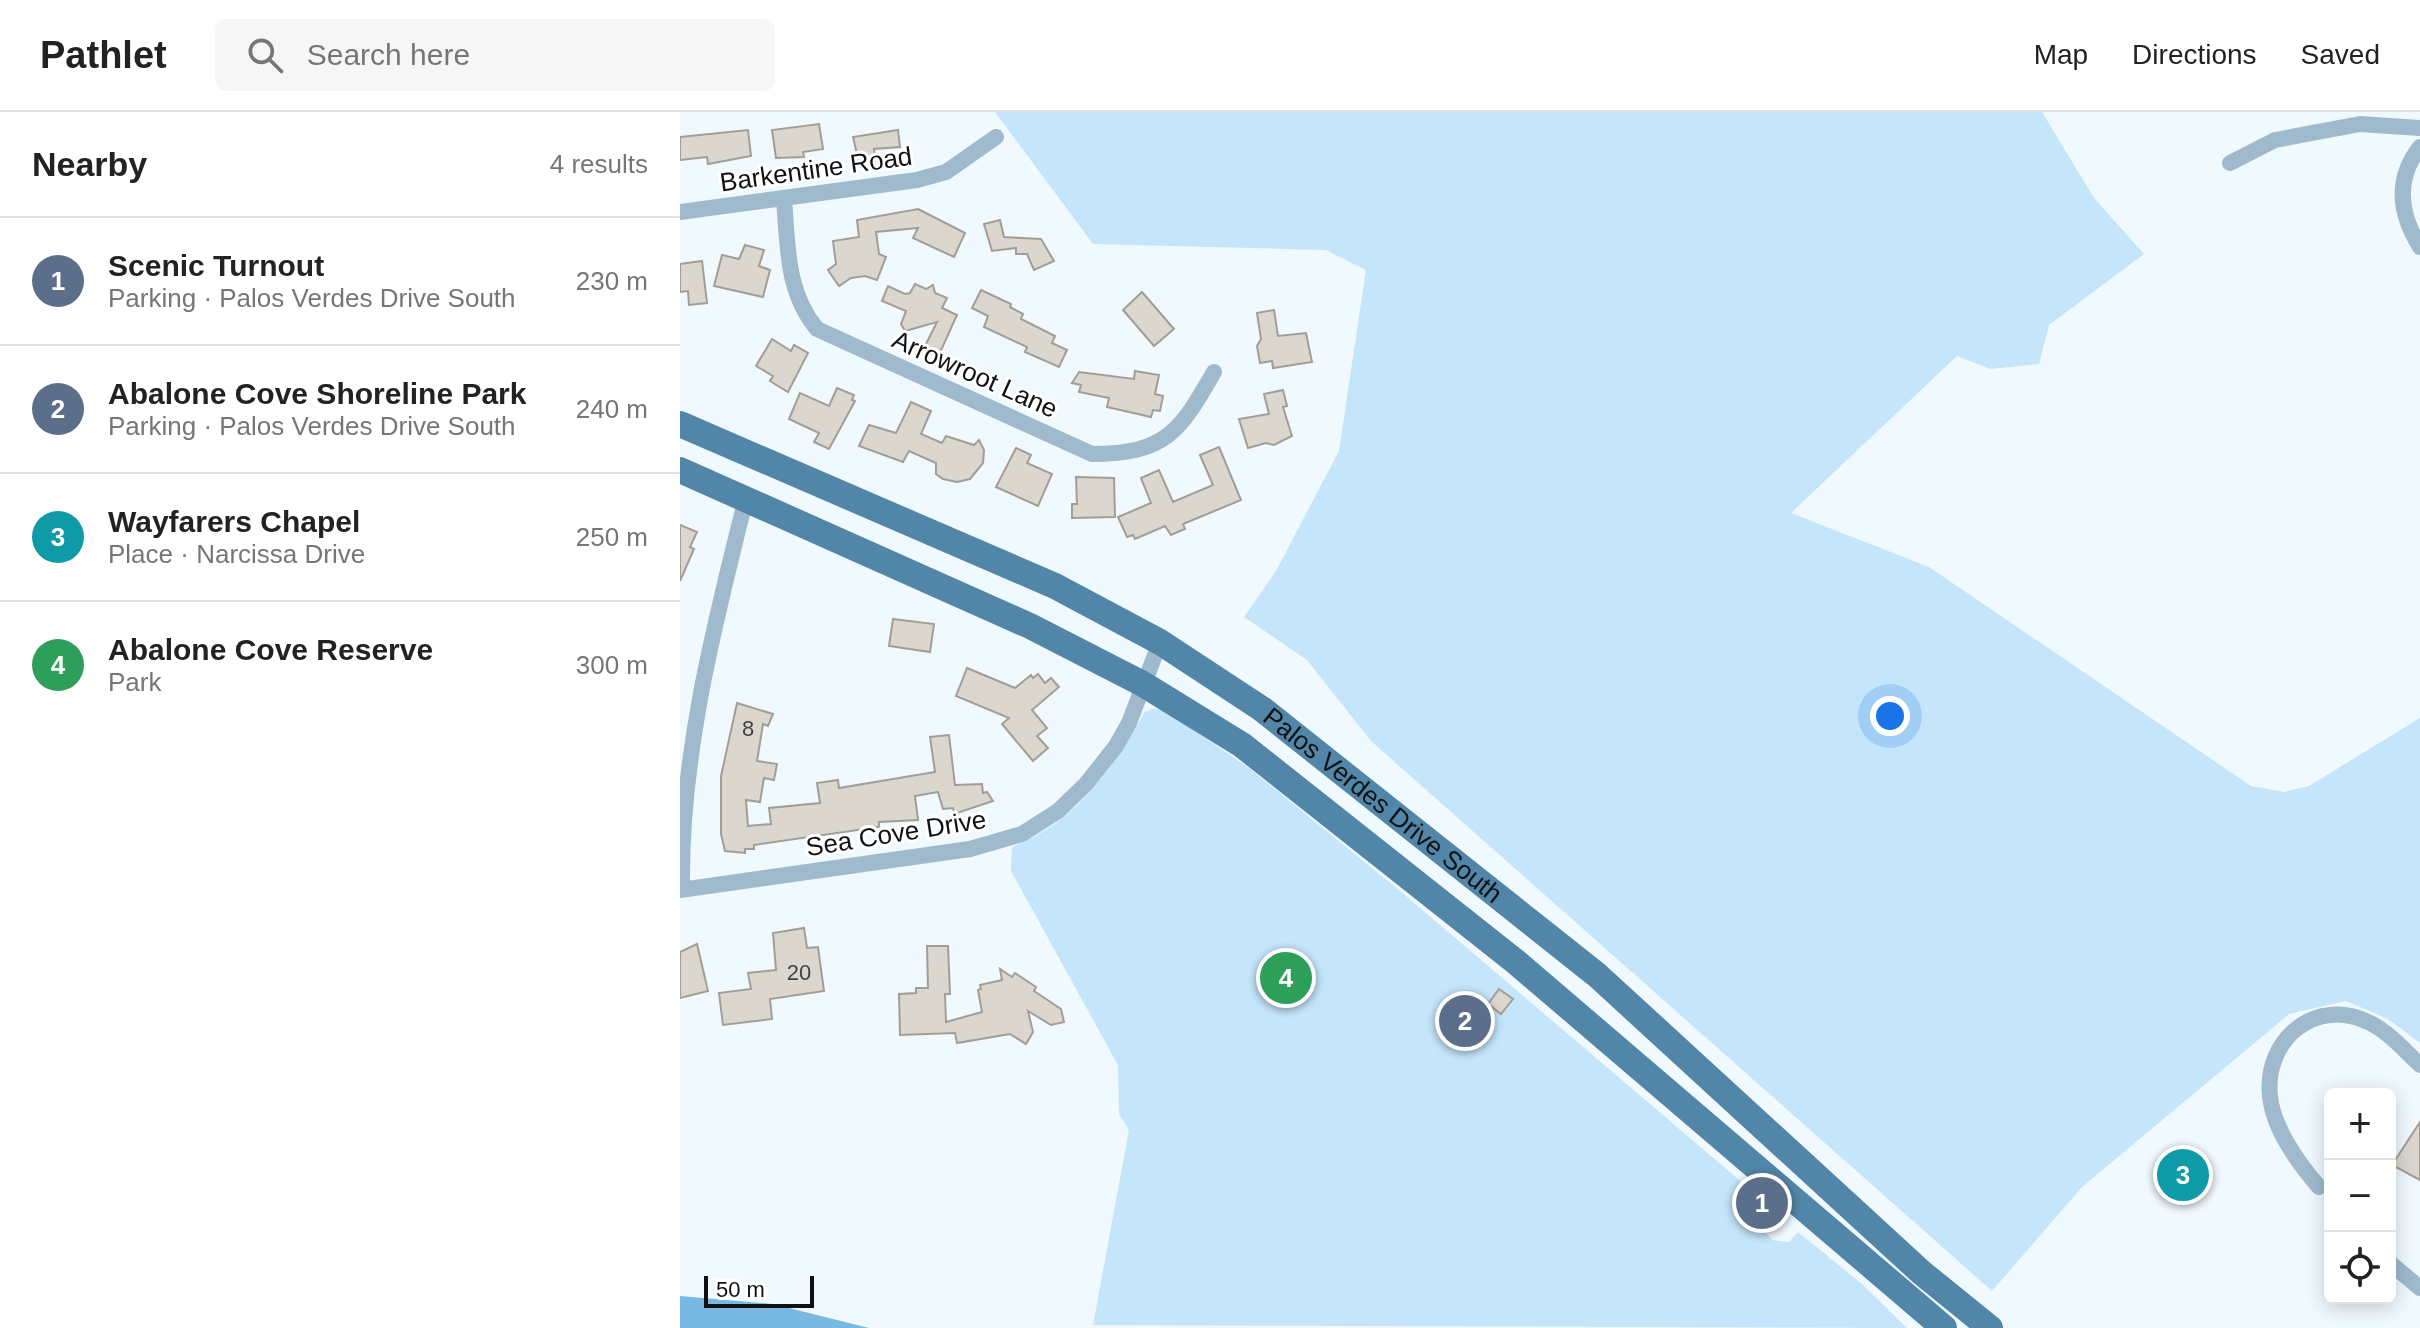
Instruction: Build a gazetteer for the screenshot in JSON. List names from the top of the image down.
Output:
{
  "streets": {
    "main road": ["Palos Verdes Drive South"],
    "street": ["Barkentine Road", "Arrowroot Lane", "Sea Cove Drive"]
  },
  "crossings": [
    ["Barkentine Road", "Arrowroot Lane"],
    ["Palos Verdes Drive South", "Sea Cove Drive"]
  ],
  "house_numbers": ["8", "20"],
  "scale_bar": "50 m",
  "page": {
    "header": "Pathlet",
    "search": "Search here",
    "nav": ["Map", "Directions", "Saved"],
    "heading": ["Nearby", "4 results"],
    "list": [
      {
        "mark": "1",
        "name": "Scenic Turnout",
        "note": "Parking · Palos Verdes Drive South",
        "value": "230 m"
      },
      {
        "mark": "2",
        "name": "Abalone Cove Shoreline Park",
        "note": "Parking · Palos Verdes Drive South",
        "value": "240 m"
      },
      {
        "mark": "3",
        "name": "Wayfarers Chapel",
        "note": "Place · Narcissa Drive",
        "value": "250 m"
      },
      {
        "mark": "4",
        "name": "Abalone Cove Reserve",
        "note": "Park",
        "value": "300 m"
      }
    ],
    "pins": [
      "4",
      "2",
      "3",
      "1"
    ],
    "map_buttons": ["+", "−"],
    "scale": "50 m"
  }
}
